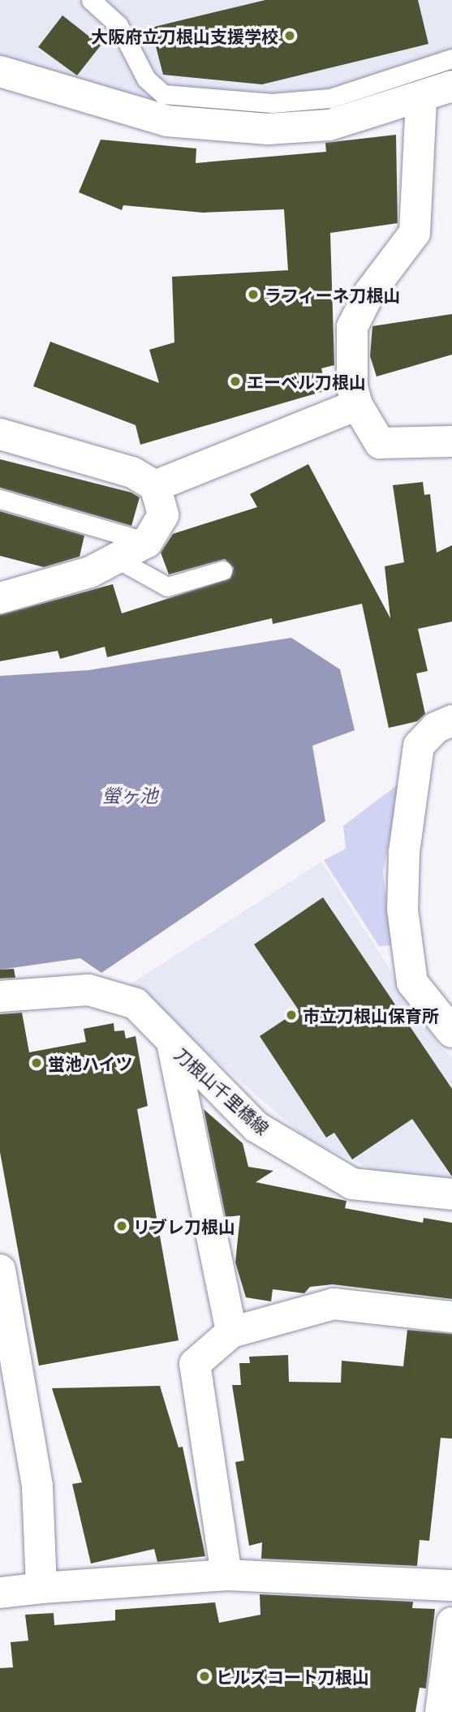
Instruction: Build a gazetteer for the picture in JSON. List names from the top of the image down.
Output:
{
  "streets": {
    "street": ["刀根山千里橋線"]
  },
  "water": ["螢ヶ池"],
  "places": [
    "大阪府立刀根山支援学校",
    "ラフィーネ刀根山",
    "エーベル刀根山",
    "市立刀根山保育所",
    "蛍池ハイツ",
    "リブレ刀根山",
    "ヒルズコート刀根山"
  ]
}
